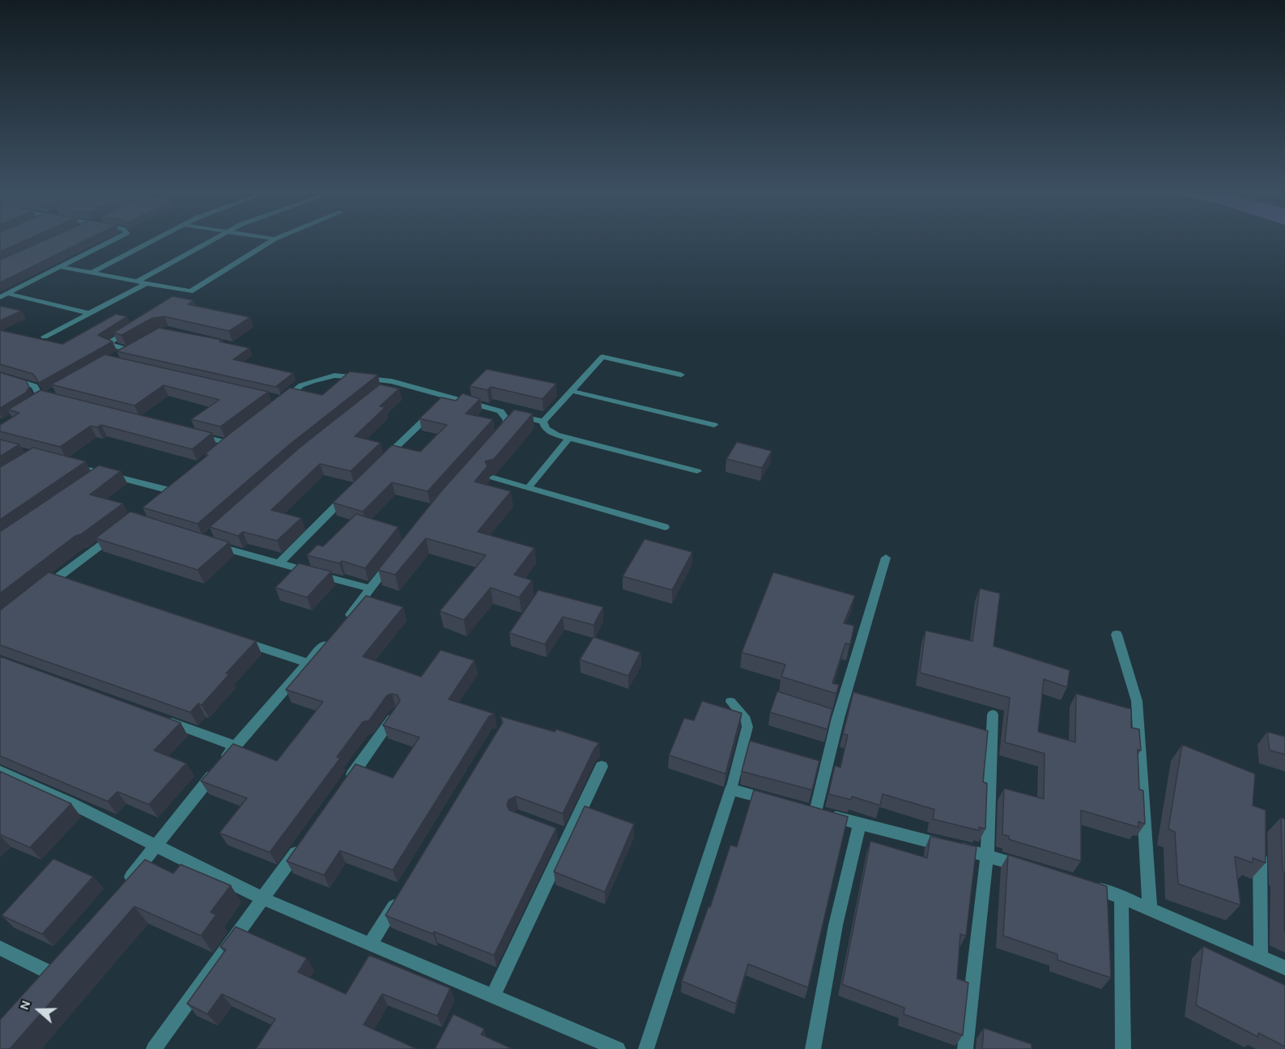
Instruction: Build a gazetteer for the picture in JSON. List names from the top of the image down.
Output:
{
  "north": "left"
}
